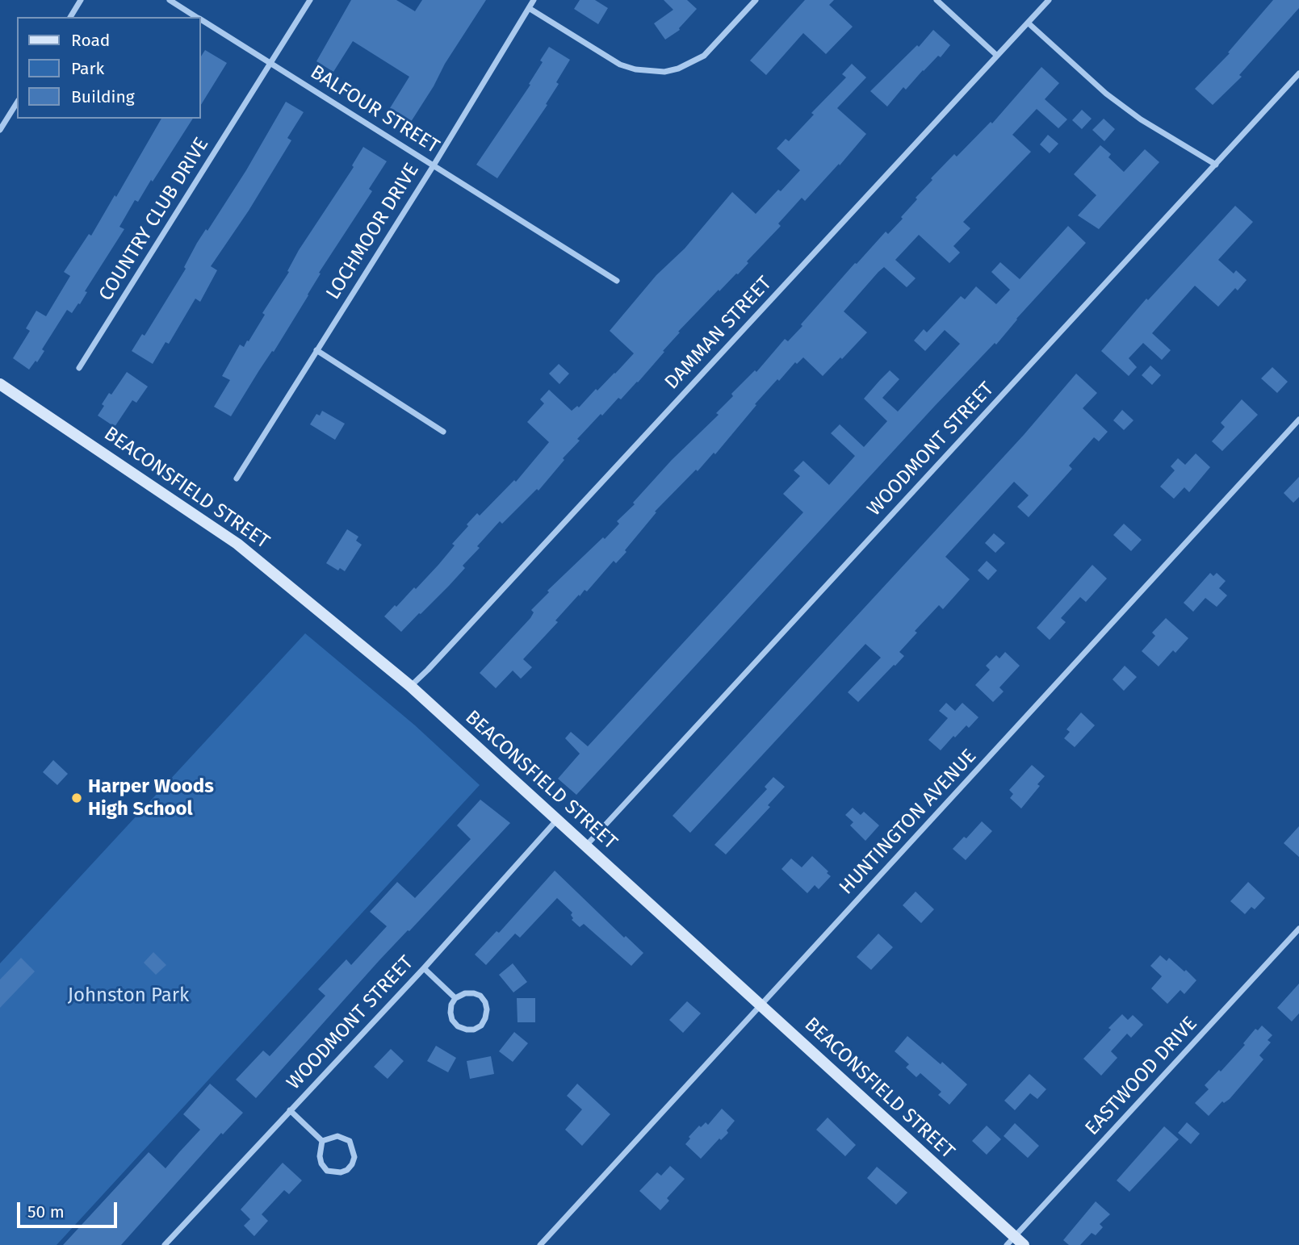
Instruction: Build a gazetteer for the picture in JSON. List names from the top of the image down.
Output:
{
  "streets": {
    "street": [
      "BALFOUR STREET",
      "COUNTRY CLUB DRIVE",
      "LOCHMOOR DRIVE",
      "DAMMAN STREET",
      "WOODMONT STREET",
      "BEACONSFIELD STREET",
      "HUNTINGTON AVENUE",
      "EASTWOOD DRIVE"
    ]
  },
  "crossings": [
    ["BALFOUR STREET", "COUNTRY CLUB DRIVE"],
    ["BALFOUR STREET", "LOCHMOOR DRIVE"],
    ["DAMMAN STREET", "BEACONSFIELD STREET"],
    ["WOODMONT STREET", "BEACONSFIELD STREET"],
    ["BEACONSFIELD STREET", "HUNTINGTON AVENUE"],
    ["BEACONSFIELD STREET", "EASTWOOD DRIVE"]
  ],
  "parks": ["Johnston Park"],
  "places": ["Harper Woods High School"],
  "legend": ["Road", "Park", "Building"],
  "scale_bar": "50 m"
}
